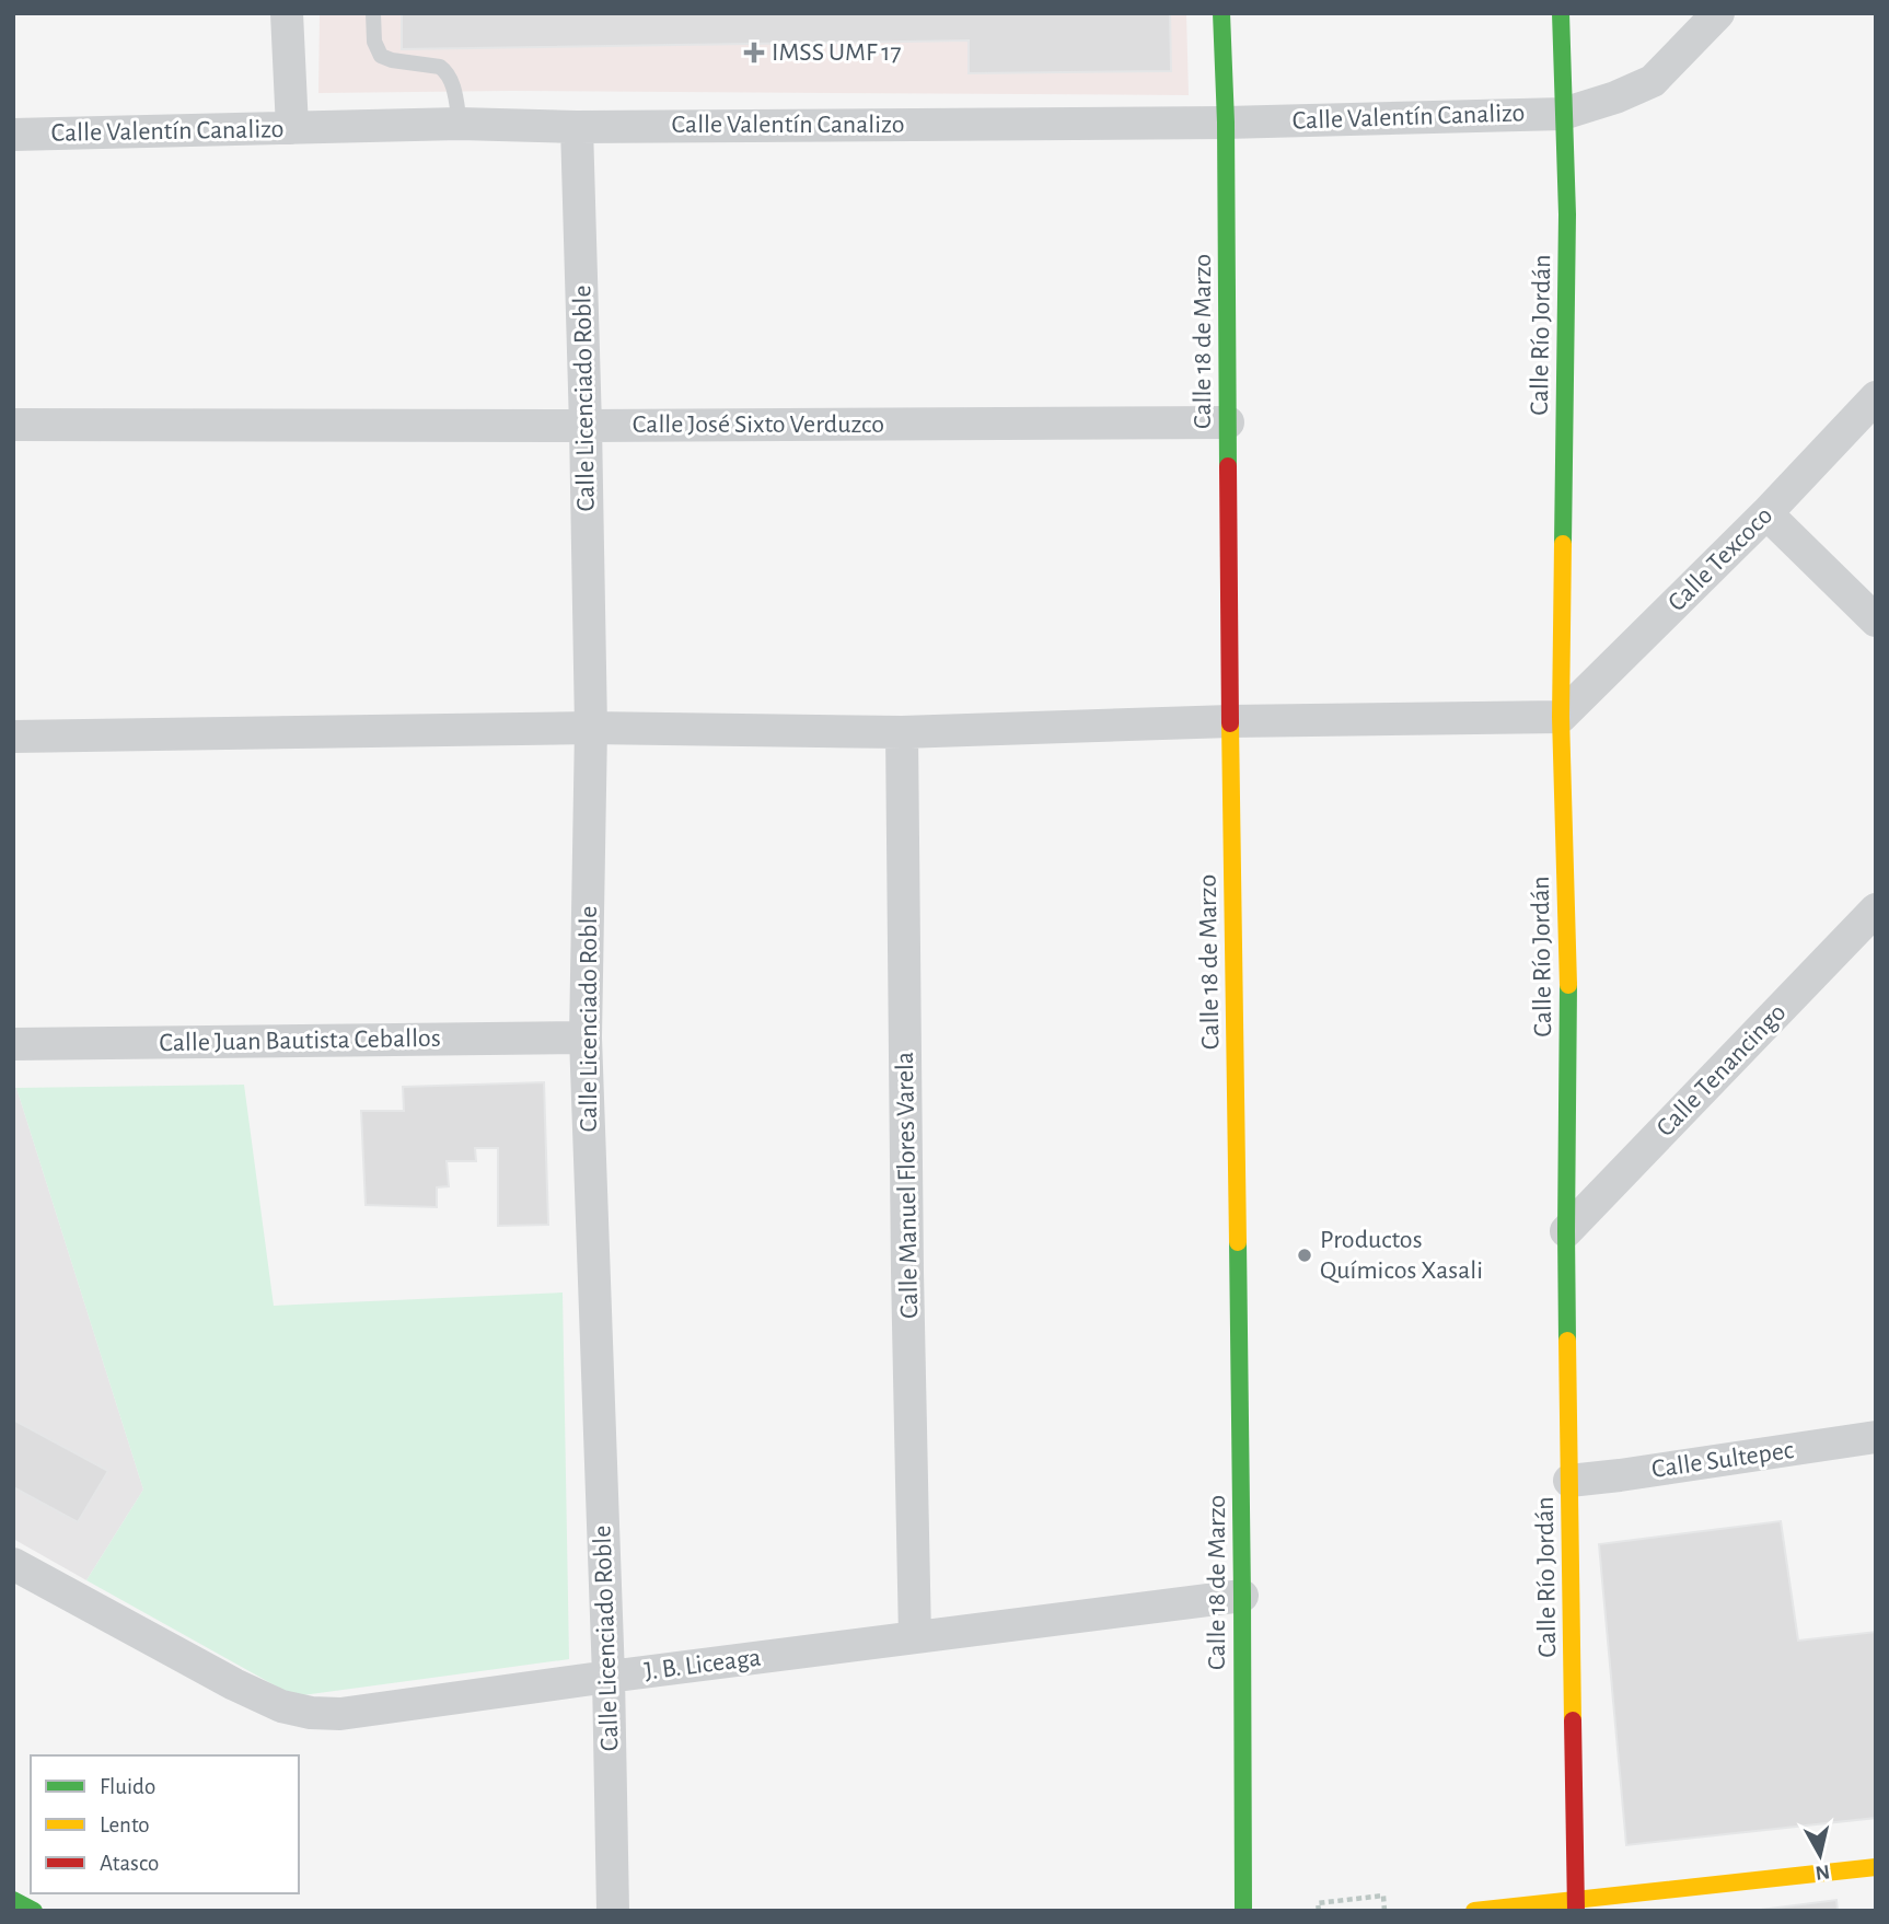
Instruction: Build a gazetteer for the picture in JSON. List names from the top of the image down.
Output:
{
  "streets": {
    "street": [
      "Calle Valentín Canalizo",
      "Calle Río Jordán",
      "Calle 18 de Marzo",
      "Calle Licenciado Roble",
      "Calle José Sixto Verduzco",
      "Calle Texcoco",
      "Calle Juan Bautista Ceballos",
      "Calle Tenancingo",
      "Calle Manuel Flores Varela",
      "Calle Sultepec",
      "J. B. Liceaga"
    ]
  },
  "crossings": [
    ["Calle Valentín Canalizo", "Calle Río Jordán"],
    ["Calle Valentín Canalizo", "Calle 18 de Marzo"],
    ["Calle Valentín Canalizo", "Calle Licenciado Roble"],
    ["Calle Río Jordán", "Calle Texcoco"],
    ["Calle Río Jordán", "Calle Tenancingo"],
    ["Calle Río Jordán", "Calle Sultepec"],
    ["Calle 18 de Marzo", "Calle José Sixto Verduzco"],
    ["Calle 18 de Marzo", "J. B. Liceaga"],
    ["Calle Licenciado Roble", "Calle José Sixto Verduzco"],
    ["Calle Licenciado Roble", "Calle Juan Bautista Ceballos"],
    ["Calle Licenciado Roble", "J. B. Liceaga"],
    ["Calle Manuel Flores Varela", "J. B. Liceaga"]
  ],
  "places": {
    "health": ["IMSS UMF 17"],
    "other": ["Productos Químicos Xasali"]
  },
  "legend": ["Fluido", "Lento", "Atasco"],
  "north": "bottom"
}
